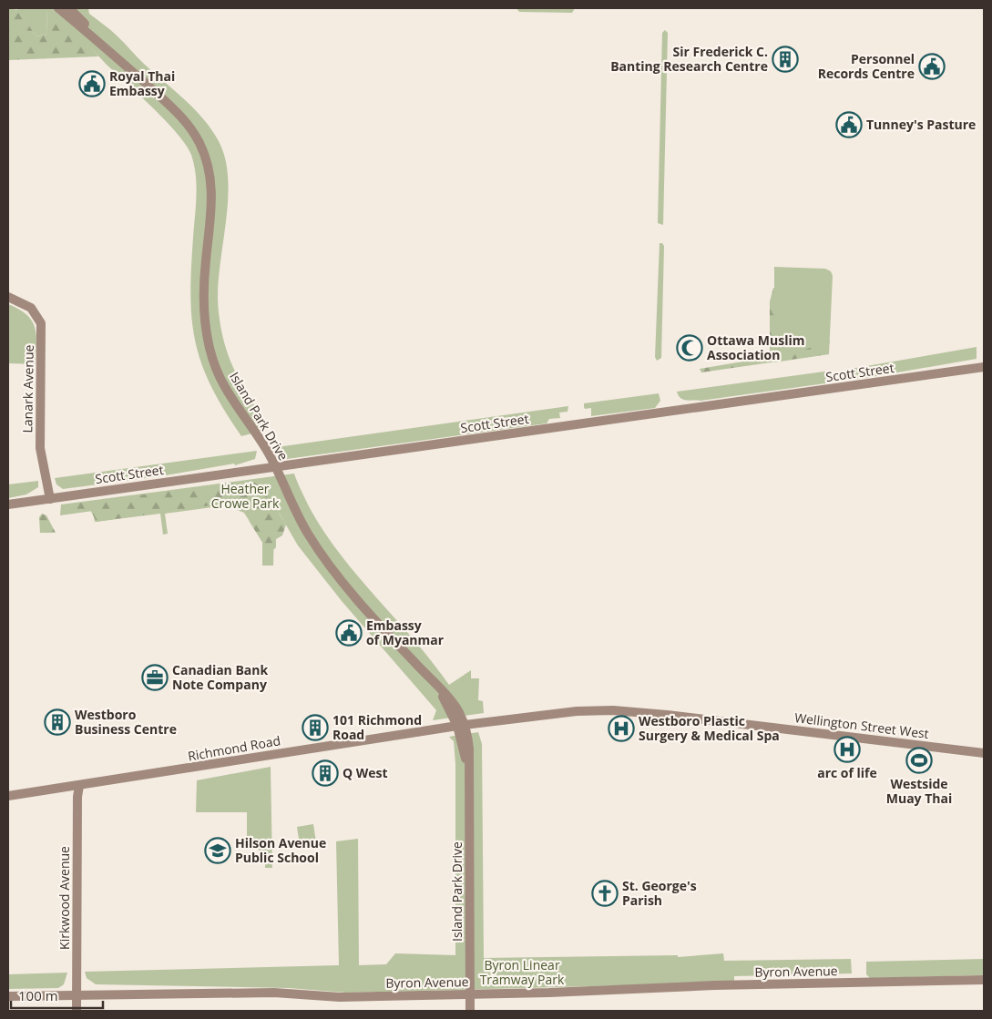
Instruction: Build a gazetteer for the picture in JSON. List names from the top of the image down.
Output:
{
  "streets": {
    "main road": [
      "Scott Street",
      "Lanark Avenue",
      "Island Park Drive",
      "Wellington Street West",
      "Richmond Road",
      "Kirkwood Avenue",
      "Byron Avenue"
    ]
  },
  "crossings": [
    ["Scott Street", "Lanark Avenue"],
    ["Scott Street", "Island Park Drive"],
    ["Island Park Drive", "Wellington Street West"],
    ["Island Park Drive", "Richmond Road"],
    ["Island Park Drive", "Byron Avenue"],
    ["Wellington Street West", "Richmond Road"],
    ["Richmond Road", "Kirkwood Avenue"],
    ["Kirkwood Avenue", "Byron Avenue"]
  ],
  "parks": ["Heather Crowe Park", "Byron Linear Tramway Park"],
  "places": {
    "building": [
      "Sir Frederick C. Banting Research Centre",
      "Westboro Business Centre",
      "101 Richmond Road",
      "Q West"
    ],
    "public building": [
      "Personnel Records Centre",
      "Royal Thai Embassy",
      "Tunney's Pasture",
      "Embassy of Myanmar"
    ],
    "mosque": ["Ottawa Muslim Association"],
    "office": ["Canadian Bank Note Company"],
    "hospital": ["Westboro Plastic Surgery & Medical Spa", "arc of life"],
    "sports": ["Westside Muay Thai"],
    "school or university": ["Hilson Avenue Public School"],
    "church": ["St. George's Parish"]
  },
  "scale_bar": "100 m"
}
